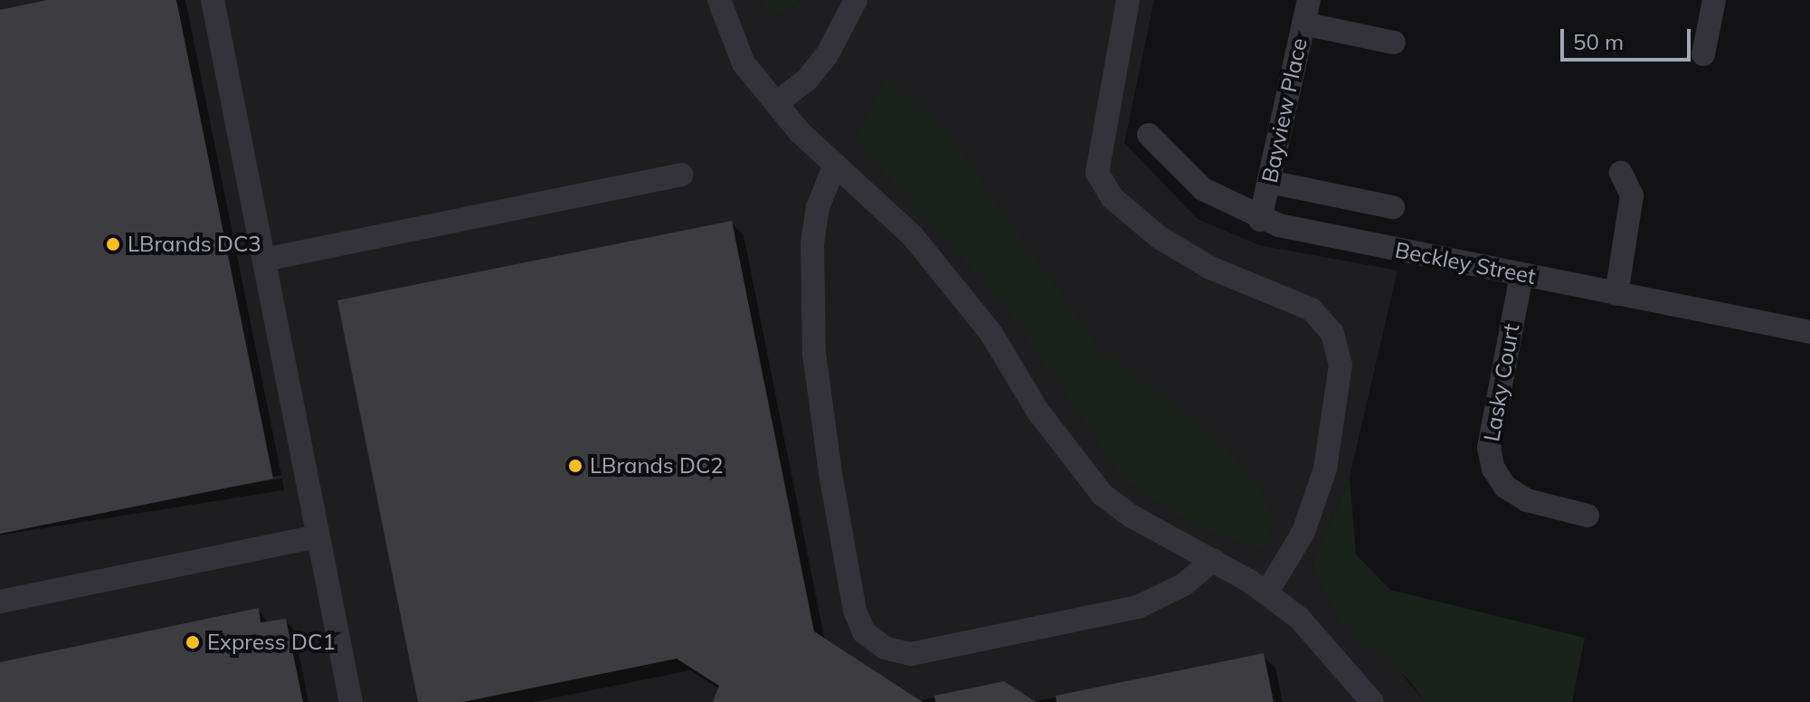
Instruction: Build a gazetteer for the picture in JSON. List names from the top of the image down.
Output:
{
  "streets": {
    "street": ["Bayview Place", "Beckley Street", "Lasky Court"]
  },
  "crossings": [
    ["Bayview Place", "Beckley Street"],
    ["Beckley Street", "Lasky Court"]
  ],
  "places": ["LBrands DC3", "LBrands DC2", "Express DC1"],
  "scale_bar": "50 m"
}
